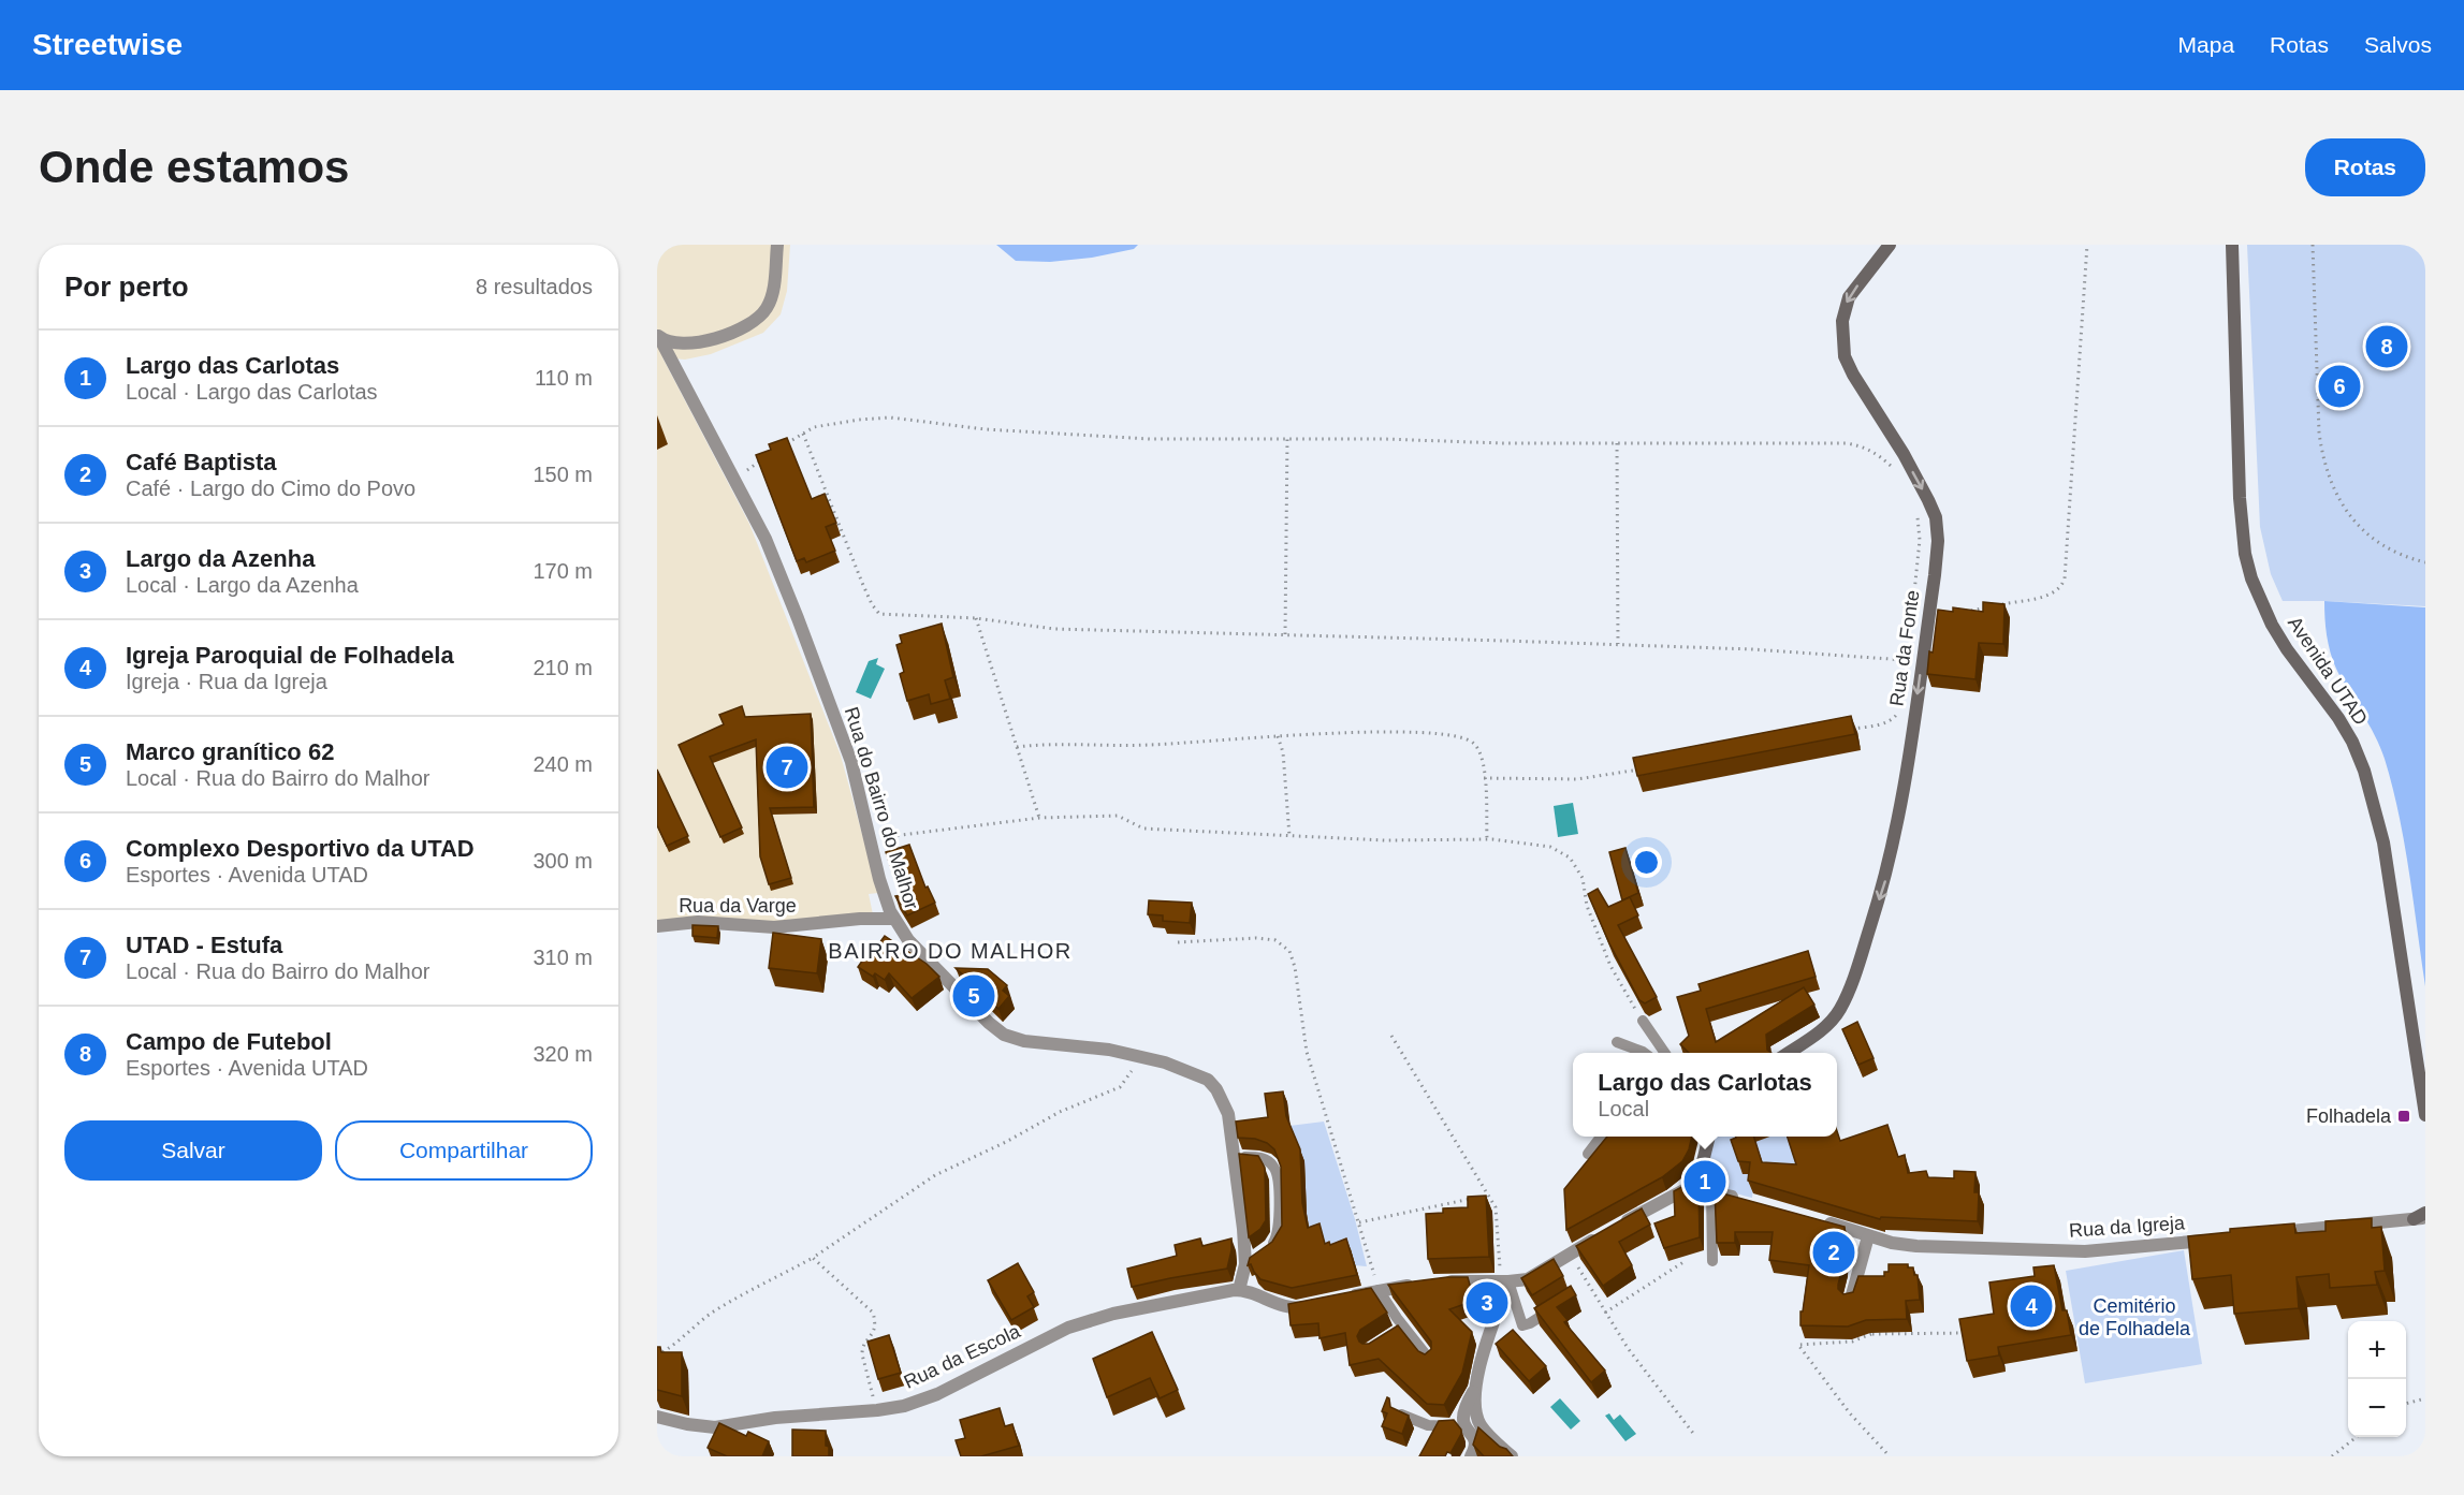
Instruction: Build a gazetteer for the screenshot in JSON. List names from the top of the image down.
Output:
{
  "streets": {
    "street": [
      "Rua da Fonte",
      "Avenida UTAD",
      "Rua do Bairro do Malhor",
      "Rua da Varge",
      "Rua da Igreja",
      "Rua da Escola"
    ]
  },
  "crossings": [
    ["Rua do Bairro do Malhor", "Rua da Varge"]
  ],
  "one_way": ["Rua da Fonte"],
  "districts": ["BAIRRO DO MALHOR"],
  "parks": ["Cemitério de Folhadela"],
  "places": {
    "transit": ["Folhadela"]
  },
  "page": {
    "header": "Streetwise",
    "nav": ["Mapa", "Rotas", "Salvos"],
    "buttons": [
      "Rotas",
      ["Salvar", "Compartilhar"]
    ],
    "title": "Onde estamos",
    "heading": ["Por perto", "8 resultados"],
    "pins": [
      "8",
      "6",
      "7",
      "5",
      "1",
      "2",
      "3",
      "4"
    ],
    "list": [
      {
        "mark": "1",
        "name": "Largo das Carlotas",
        "note": "Local · Largo das Carlotas",
        "value": "110 m"
      },
      {
        "mark": "2",
        "name": "Café Baptista",
        "note": "Café · Largo do Cimo do Povo",
        "value": "150 m"
      },
      {
        "mark": "3",
        "name": "Largo da Azenha",
        "note": "Local · Largo da Azenha",
        "value": "170 m"
      },
      {
        "mark": "4",
        "name": "Igreja Paroquial de Folhadela",
        "note": "Igreja · Rua da Igreja",
        "value": "210 m"
      },
      {
        "mark": "5",
        "name": "Marco granítico 62",
        "note": "Local · Rua do Bairro do Malhor",
        "value": "240 m"
      },
      {
        "mark": "6",
        "name": "Complexo Desportivo da UTAD",
        "note": "Esportes · Avenida UTAD",
        "value": "300 m"
      },
      {
        "mark": "7",
        "name": "UTAD - Estufa",
        "note": "Local · Rua do Bairro do Malhor",
        "value": "310 m"
      },
      {
        "mark": "8",
        "name": "Campo de Futebol",
        "note": "Esportes · Avenida UTAD",
        "value": "320 m"
      }
    ],
    "popup": ["Largo das Carlotas", "Local"],
    "map_buttons": ["+", "−"]
  }
}
